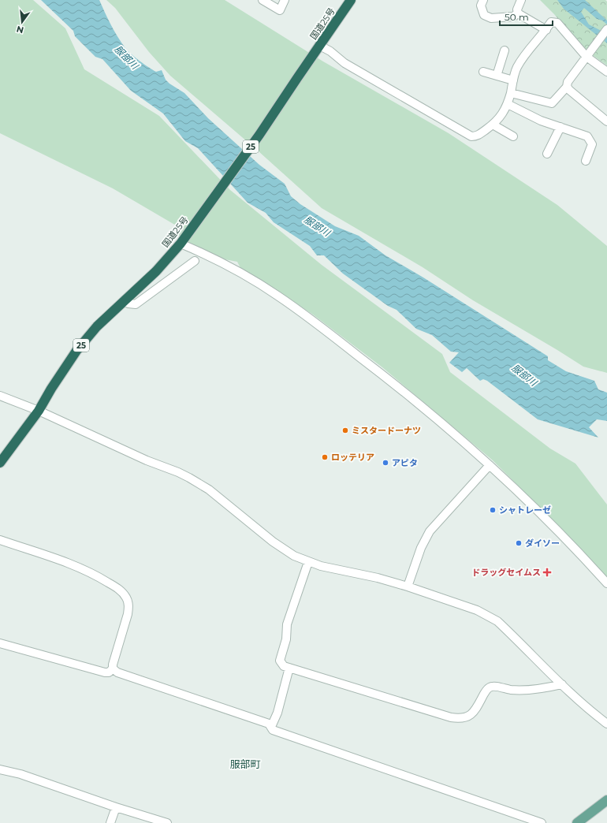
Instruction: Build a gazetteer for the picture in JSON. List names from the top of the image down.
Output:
{
  "streets": {
    "highway": ["国道25号", "25"]
  },
  "districts": ["服部町"],
  "water": ["服部川"],
  "places": {
    "other": [
      "ミスタードーナツ",
      "ロッテリア",
      "アピタ",
      "シャトレーゼ",
      "ダイソー"
    ],
    "health": ["ドラッグセイムス"]
  },
  "scale_bar": "50 m",
  "north": "bottom"
}
